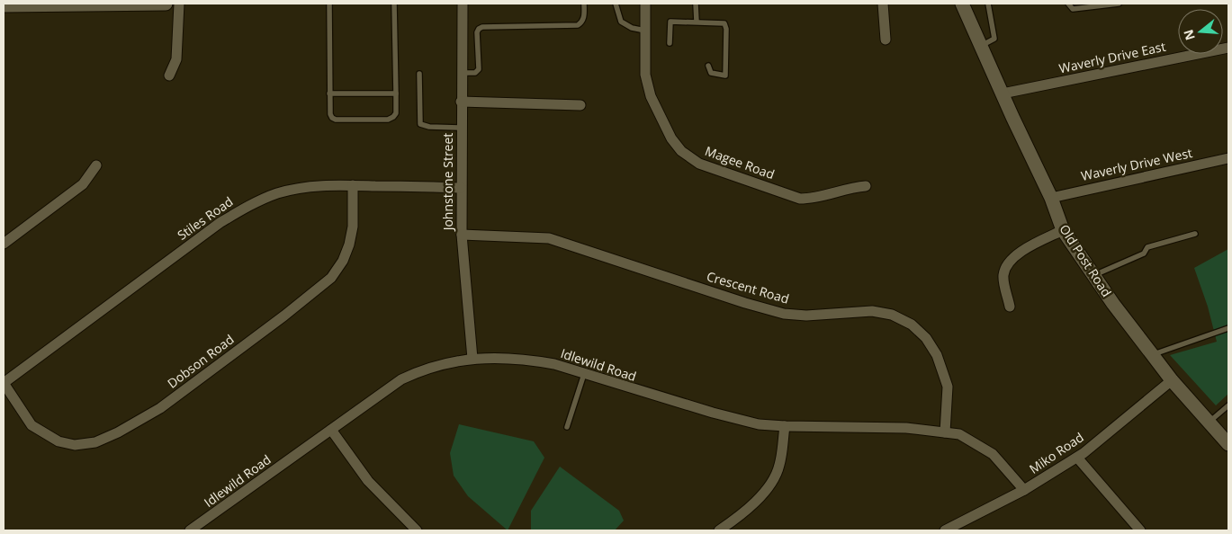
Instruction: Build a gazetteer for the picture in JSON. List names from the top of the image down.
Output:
{
  "streets": {
    "street": [
      "Waverly Drive East",
      "Magee Road",
      "Waverly Drive West",
      "Johnstone Street",
      "Stiles Road",
      "Old Post Road",
      "Crescent Road",
      "Dobson Road",
      "Idlewild Road",
      "Miko Road"
    ]
  },
  "crossings": [
    ["Waverly Drive East", "Old Post Road"],
    ["Waverly Drive West", "Old Post Road"],
    ["Johnstone Street", "Stiles Road"],
    ["Johnstone Street", "Crescent Road"],
    ["Johnstone Street", "Idlewild Road"],
    ["Stiles Road", "Dobson Road"],
    ["Old Post Road", "Miko Road"],
    ["Crescent Road", "Idlewild Road"],
    ["Idlewild Road", "Miko Road"]
  ],
  "north": "left"
}
